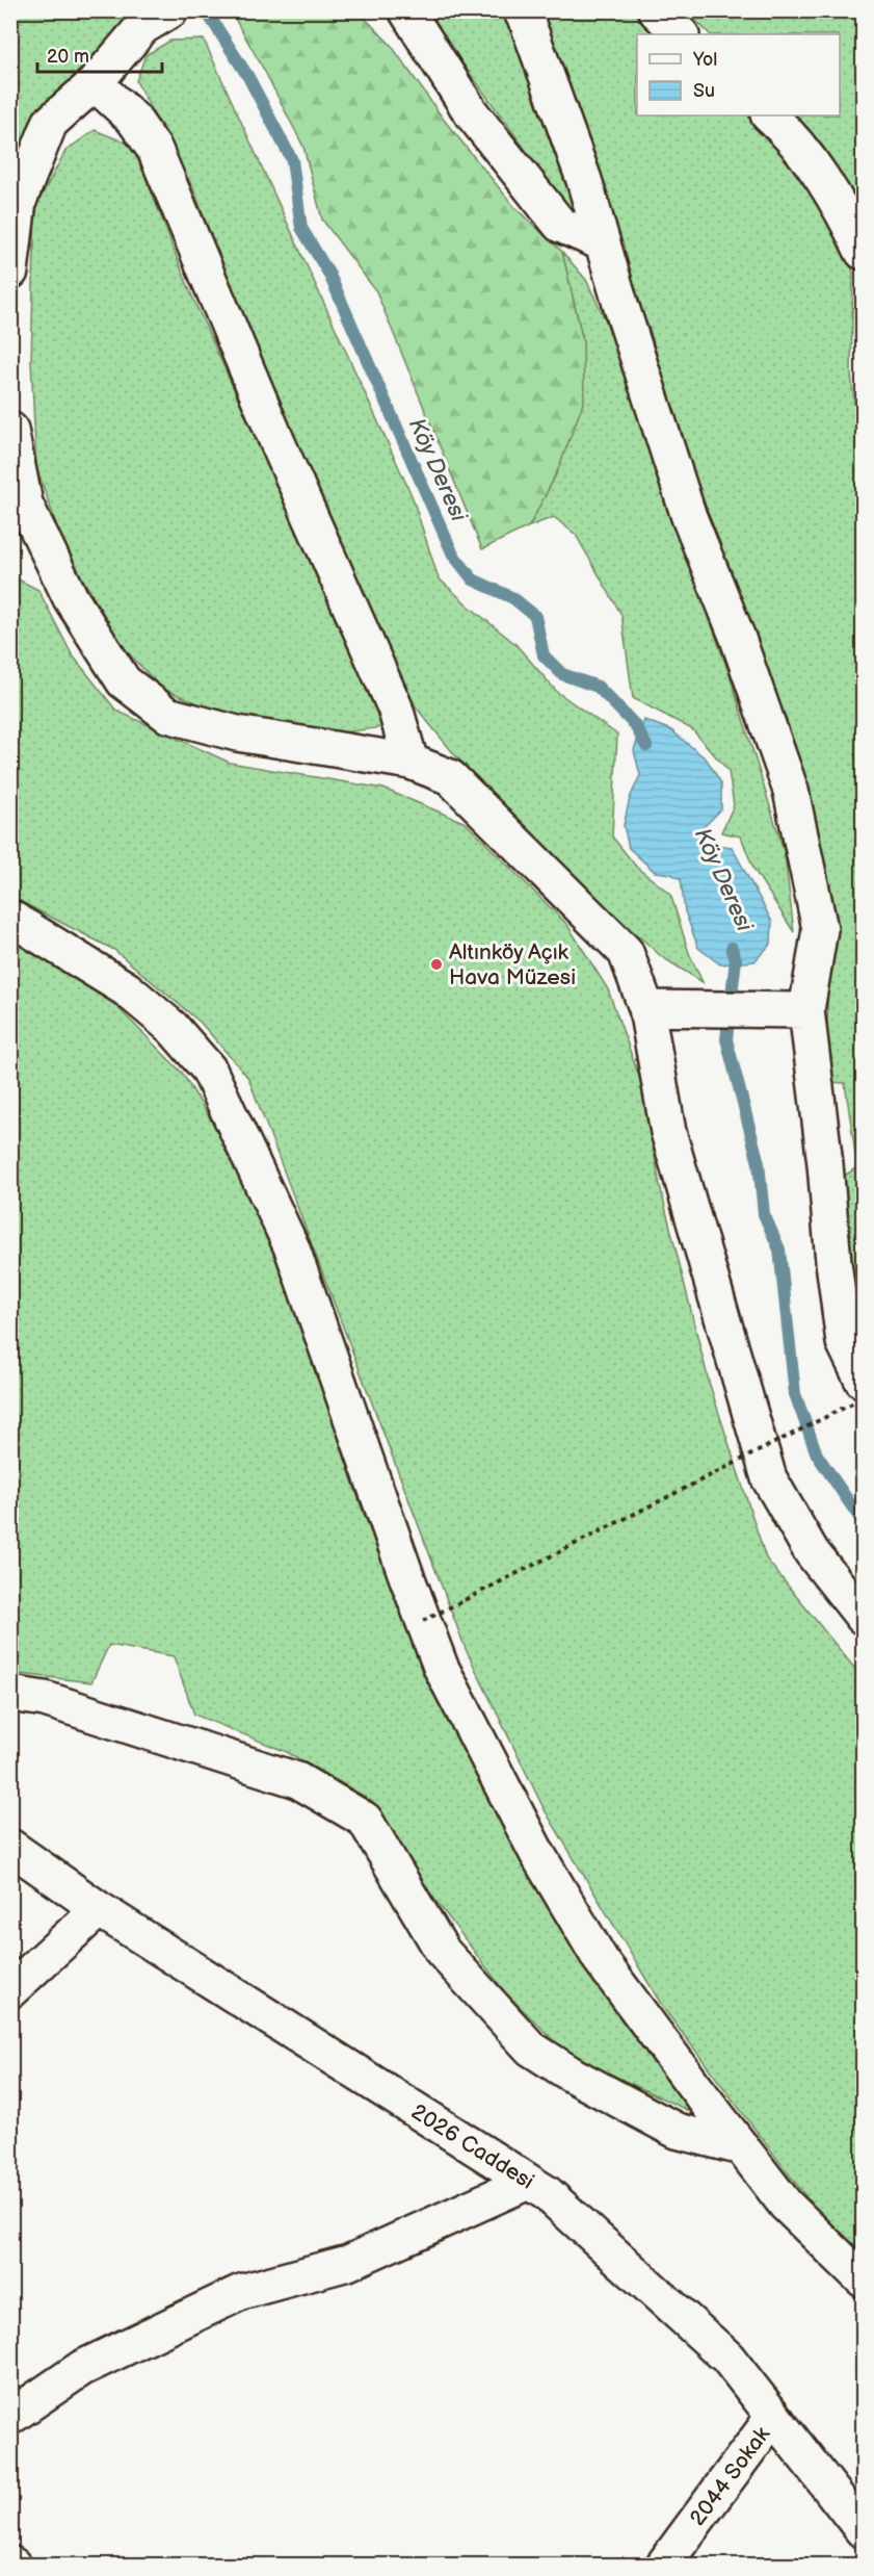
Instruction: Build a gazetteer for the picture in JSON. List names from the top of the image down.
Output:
{
  "streets": {
    "street": ["2026 Caddesi", "2044 Sokak"]
  },
  "crossings": [
    ["2026 Caddesi", "2044 Sokak"]
  ],
  "water": ["Köy Deresi"],
  "places": ["Altınköy Açık Hava Müzesi"],
  "legend": ["Yol", "Su"],
  "scale_bar": "20 m"
}
